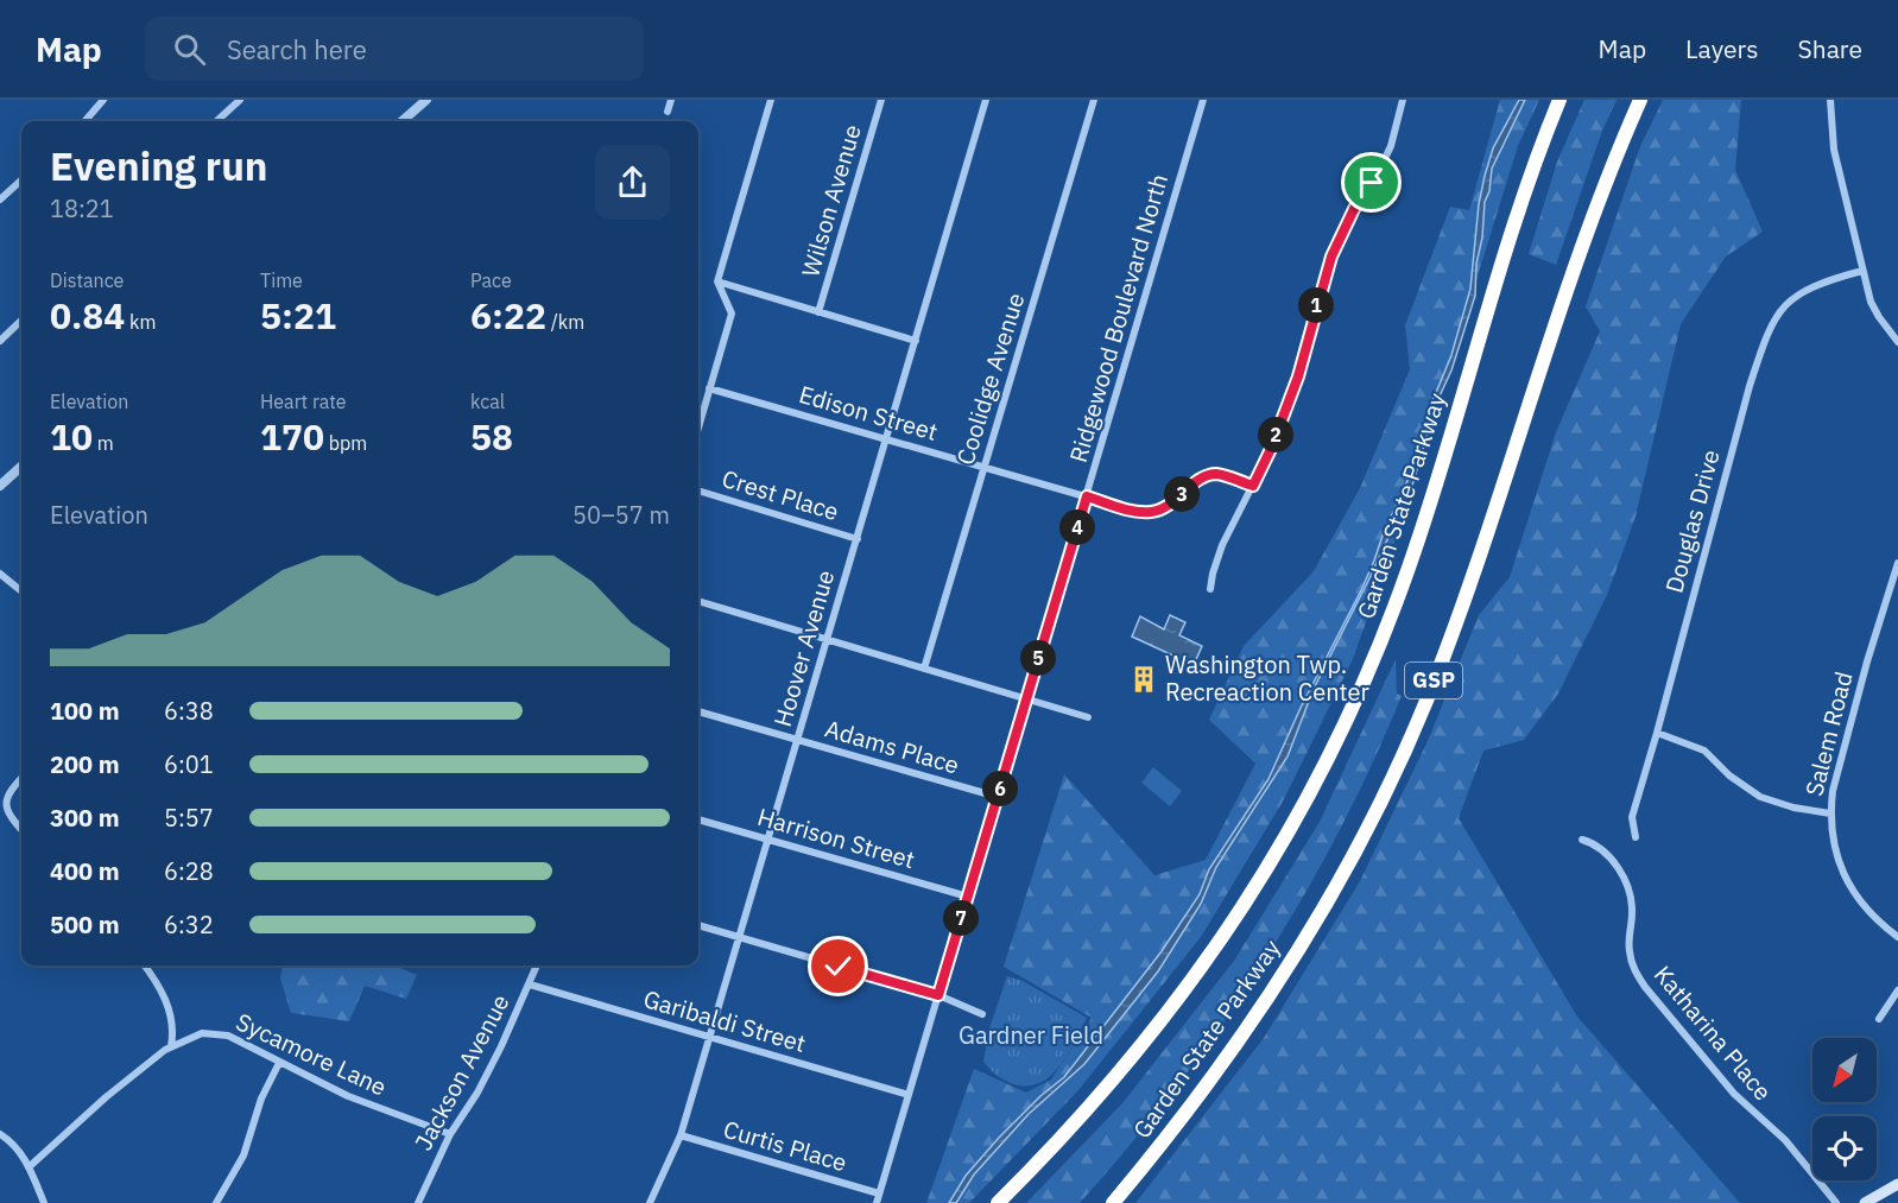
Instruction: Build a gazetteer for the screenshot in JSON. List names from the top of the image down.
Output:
{
  "streets": {
    "highway": ["Garden State Parkway", "GSP"],
    "street": [
      "Wilson Avenue",
      "Ridgewood Boulevard North",
      "Coolidge Avenue",
      "Edison Street",
      "Crest Place",
      "Douglas Drive",
      "Hoover Avenue",
      "Salem Road",
      "Adams Place",
      "Harrison Street",
      "Garibaldi Street",
      "Katharina Place",
      "Sycamore Lane",
      "Jackson Avenue",
      "Curtis Place"
    ]
  },
  "crossings": [
    ["Ridgewood Boulevard North", "Edison Street"],
    ["Ridgewood Boulevard North", "Adams Place"],
    ["Ridgewood Boulevard North", "Harrison Street"],
    ["Ridgewood Boulevard North", "Garibaldi Street"],
    ["Ridgewood Boulevard North", "Curtis Place"],
    ["Coolidge Avenue", "Edison Street"],
    ["Edison Street", "Hoover Avenue"],
    ["Crest Place", "Hoover Avenue"],
    ["Hoover Avenue", "Adams Place"],
    ["Hoover Avenue", "Harrison Street"],
    ["Hoover Avenue", "Garibaldi Street"],
    ["Hoover Avenue", "Curtis Place"],
    ["Garibaldi Street", "Jackson Avenue"],
    ["Sycamore Lane", "Jackson Avenue"]
  ],
  "parks": ["Gardner Field"],
  "places": {
    "building": ["Washington Twp. Recreaction Center"]
  },
  "north": "bottom left",
  "page": {
    "header": "Map",
    "search": "Search here",
    "nav": ["Map", "Layers", "Share"],
    "heading": ["Evening run", "18:21"],
    "stats": [
      ["Distance", "0.84 km"],
      ["Time", "5:21"],
      ["Pace", "6:22 /km"],
      ["Elevation", "10 m"],
      ["Heart rate", "170 bpm"],
      ["kcal", "58"]
    ],
    "pins": [
      "1",
      "2",
      "3",
      "4",
      "5",
      "6",
      "7"
    ],
    "chart": ["Elevation", "50–57 m"],
    "list": [
      {
        "name": "100 m",
        "note": "6:38"
      },
      {
        "name": "200 m",
        "note": "6:01"
      },
      {
        "name": "300 m",
        "note": "5:57"
      },
      {
        "name": "400 m",
        "note": "6:28"
      },
      {
        "name": "500 m",
        "note": "6:32"
      }
    ]
  }
}
